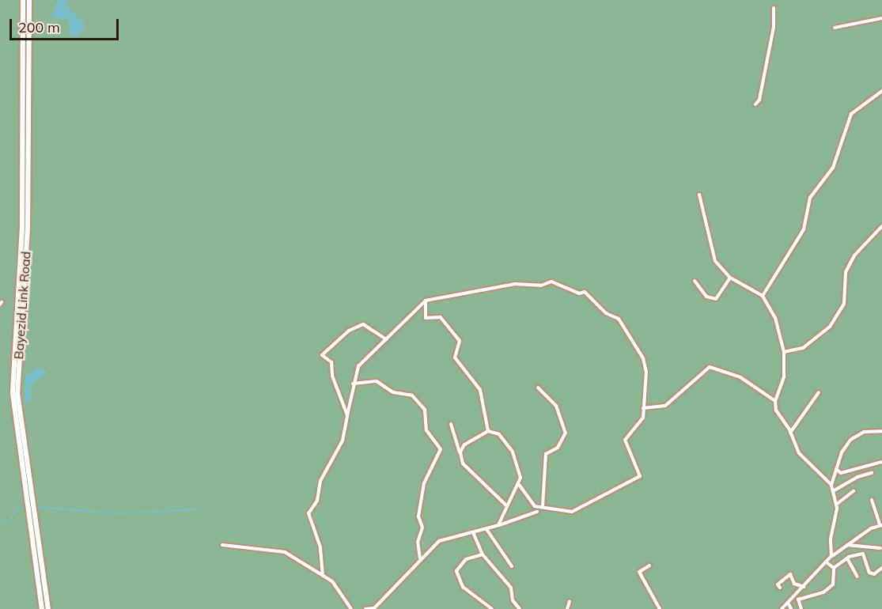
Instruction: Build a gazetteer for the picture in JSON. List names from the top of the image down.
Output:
{
  "streets": {
    "main road": ["Bayezid Link Road"]
  },
  "scale_bar": "200 m"
}
